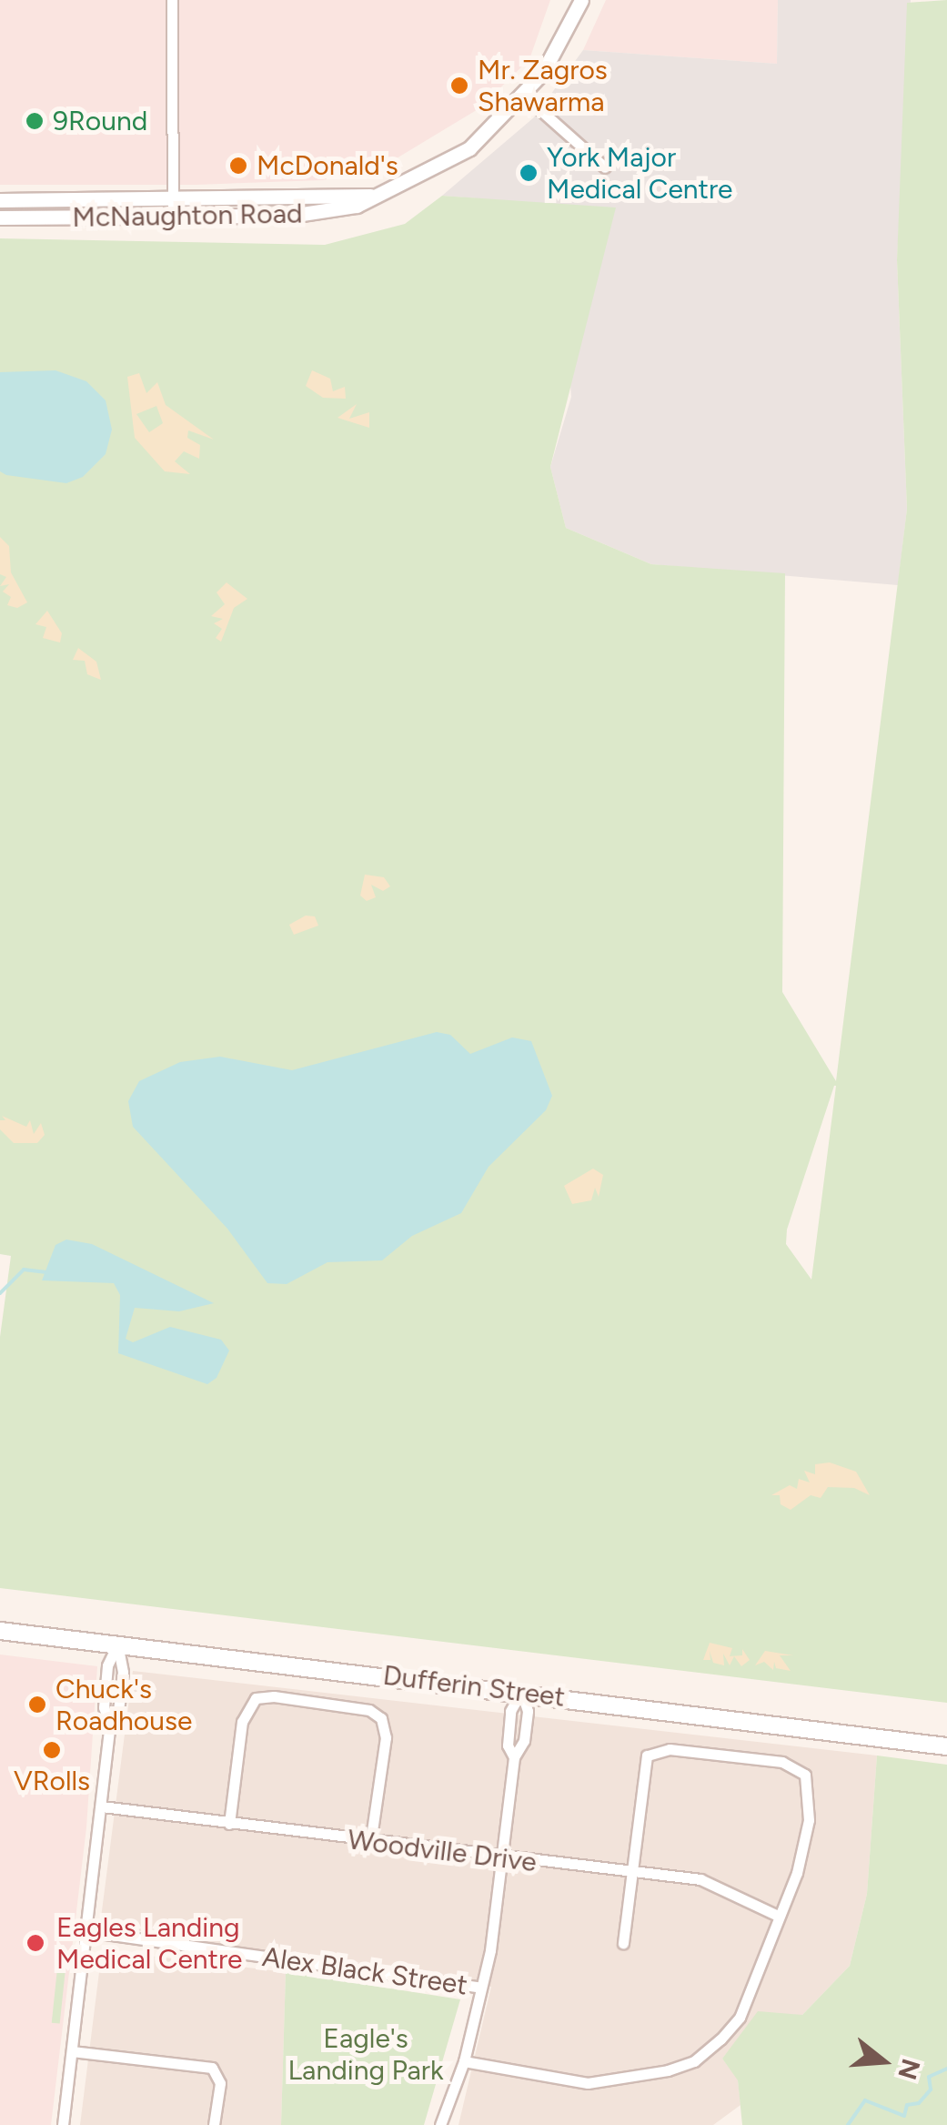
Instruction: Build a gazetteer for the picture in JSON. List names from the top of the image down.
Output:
{
  "streets": {
    "main road": ["Dufferin Street"],
    "street": ["McNaughton Road", "Woodville Drive", "Alex Black Street"]
  },
  "parks": ["Eagle's Landing Park"],
  "places": [
    "Mr. Zagros Shawarma",
    "9Round",
    "McDonald's",
    "York Major Medical Centre",
    "Chuck's Roadhouse",
    "VRolls",
    "Eagles Landing Medical Centre"
  ],
  "north": "right"
}
